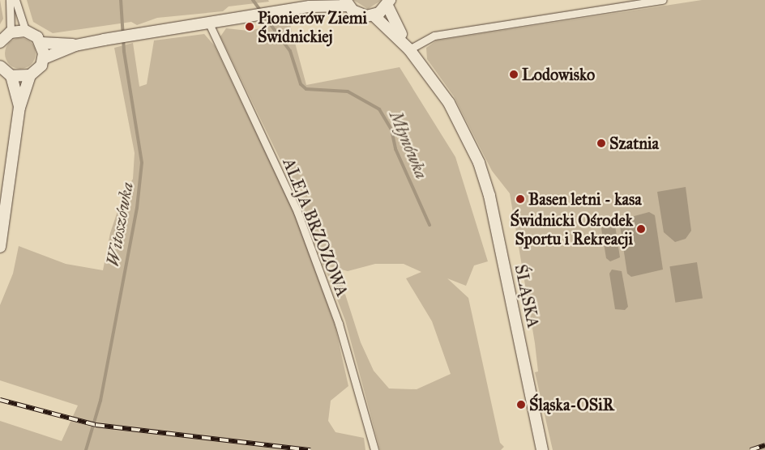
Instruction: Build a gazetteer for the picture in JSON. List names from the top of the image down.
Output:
{
  "streets": {
    "street": ["ALEJA BRZOZOWA", "ŚLĄSKA"]
  },
  "water": ["Młynówka", "Witoszówka"],
  "places": [
    "Pionierów Ziemi Świdnickiej",
    "Lodowisko",
    "Szatnia",
    "Basen letni - kasa",
    "Świdnicki Ośrodek Sportu i Rekreacji",
    "Śląska-OSiR"
  ]
}
